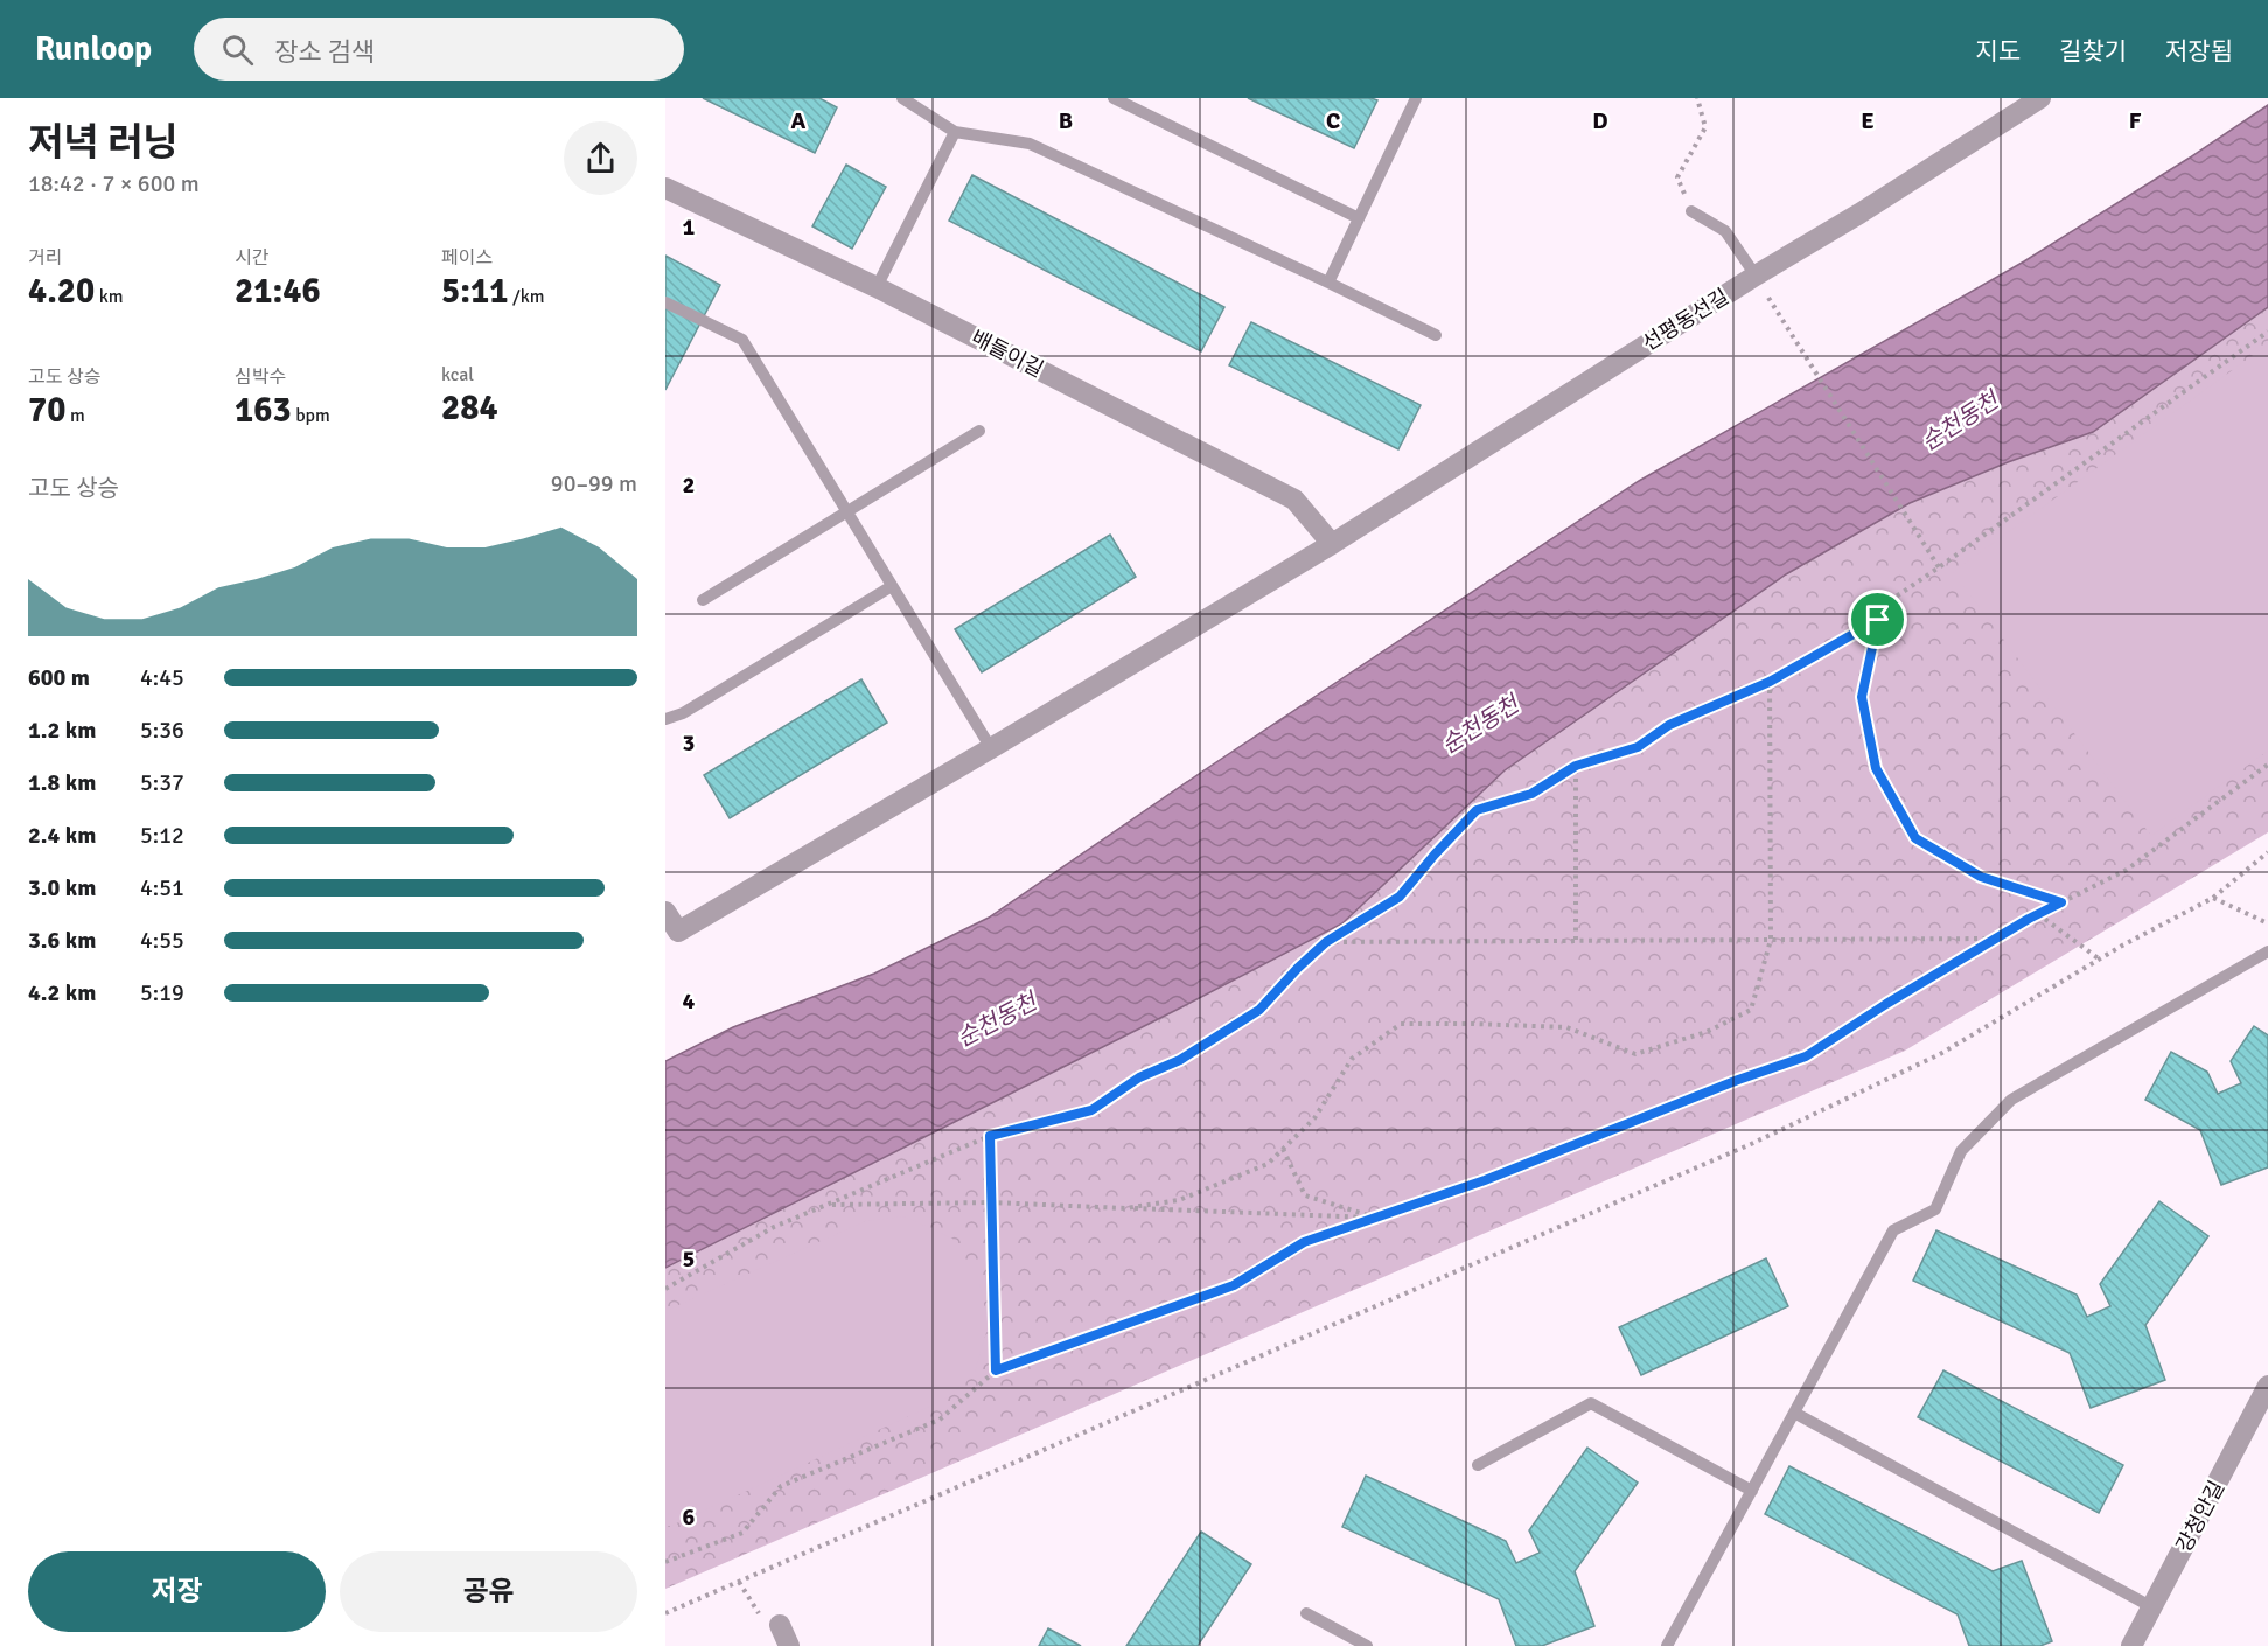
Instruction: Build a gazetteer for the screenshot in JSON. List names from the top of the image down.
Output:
{
  "streets": {
    "street": ["선평동선길", "배들이길", "강청안길"]
  },
  "crossings": [
    ["선평동선길", "배들이길"]
  ],
  "water": ["순천동천"],
  "page": {
    "header": "Runloop",
    "search": "장소 검색",
    "nav": ["지도", "길찾기", "저장됨"],
    "heading": ["저녁 러닝", "18:42 · 7 × 600 m"],
    "stats": [
      ["거리", "4.20 km"],
      ["시간", "21:46"],
      ["페이스", "5:11 /km"],
      ["고도 상승", "70 m"],
      ["심박수", "163 bpm"],
      ["kcal", "284"]
    ],
    "chart": ["고도 상승", "90–99 m"],
    "list": [
      {
        "name": "600 m",
        "note": "4:45"
      },
      {
        "name": "1.2 km",
        "note": "5:36"
      },
      {
        "name": "1.8 km",
        "note": "5:37"
      },
      {
        "name": "2.4 km",
        "note": "5:12"
      },
      {
        "name": "3.0 km",
        "note": "4:51"
      },
      {
        "name": "3.6 km",
        "note": "4:55"
      },
      {
        "name": "4.2 km",
        "note": "5:19"
      }
    ],
    "buttons": ["저장", "공유"]
  },
  "grid": {
    "columns": [
      "A",
      "B",
      "C",
      "D",
      "E",
      "F"
    ],
    "rows": [
      "1",
      "2",
      "3",
      "4",
      "5",
      "6"
    ]
  }
}
